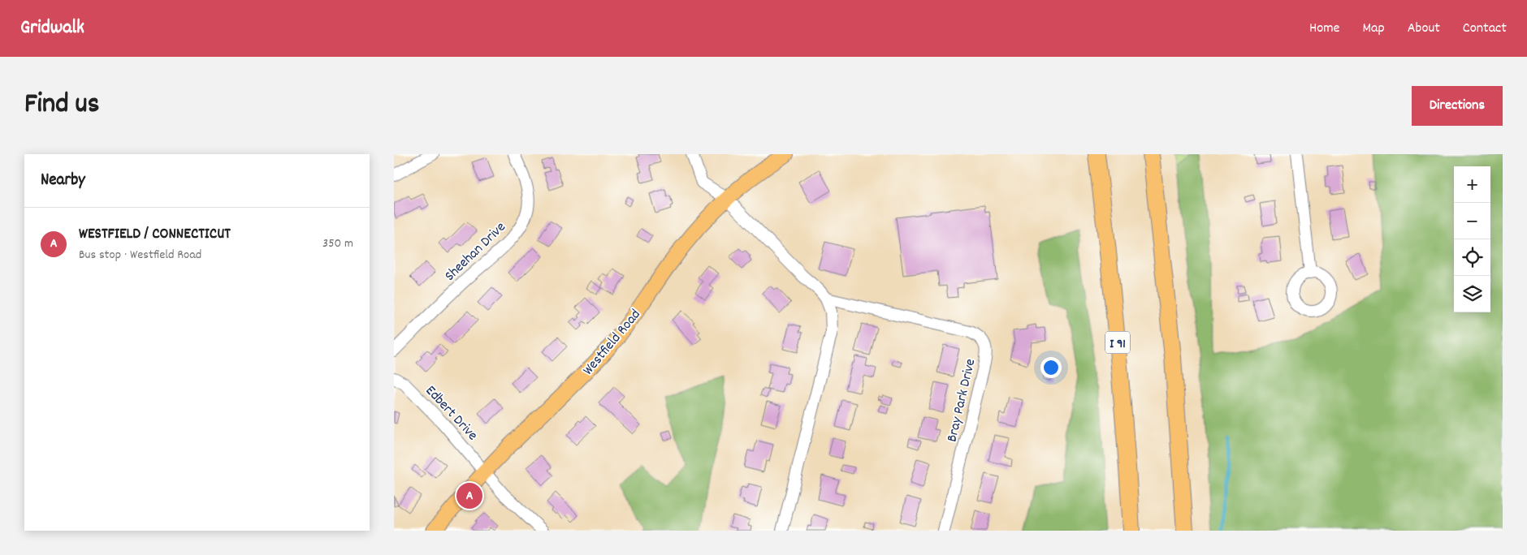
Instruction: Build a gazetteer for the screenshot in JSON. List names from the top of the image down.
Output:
{
  "streets": {
    "highway": ["I 91"],
    "main road": ["Westfield Road"],
    "street": ["Sheehan Drive", "Bray Park Drive", "Edbert Drive"]
  },
  "crossings": [
    ["Westfield Road", "Edbert Drive"]
  ],
  "page": {
    "header": "Gridwalk",
    "nav": [
      "Home",
      "Map",
      "About",
      "Contact"
    ],
    "title": "Find us",
    "buttons": "Directions",
    "heading": "Nearby",
    "map_buttons": ["+", "−"],
    "list": [
      {
        "mark": "A",
        "name": "WESTFIELD / CONNECTICUT",
        "note": "Bus stop · Westfield Road",
        "value": "350 m"
      }
    ],
    "pins": "A"
  }
}
